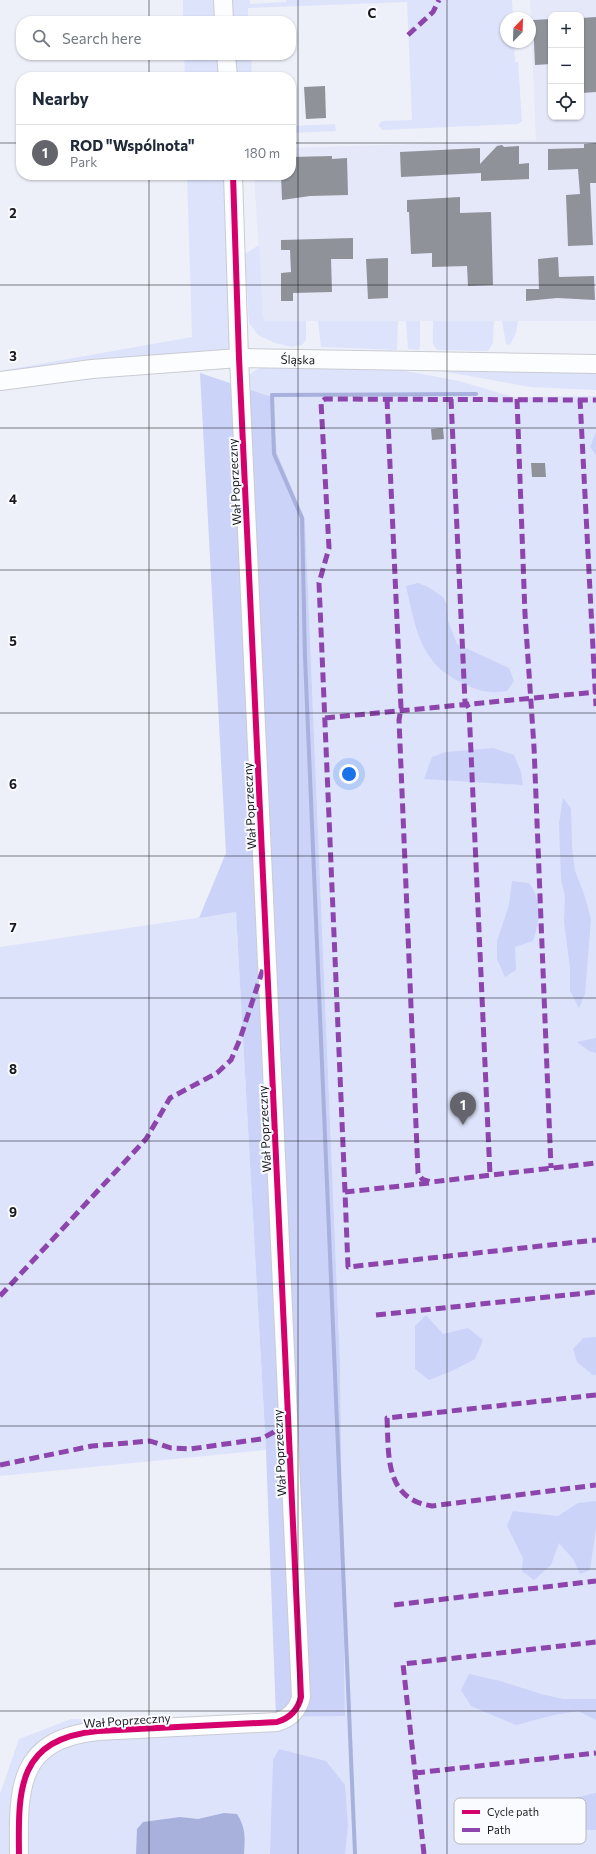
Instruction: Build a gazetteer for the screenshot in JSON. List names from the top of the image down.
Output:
{
  "streets": {
    "street": ["Śląska", "Wał Poprzeczny"]
  },
  "crossings": [
    ["Śląska", "Wał Poprzeczny"]
  ],
  "legend": ["Cycle path", "Path"],
  "north": "top right",
  "page": {
    "map_buttons": ["+", "−"],
    "search": "Search here",
    "heading": "Nearby",
    "list": [
      {
        "mark": "1",
        "name": "ROD \"Wspólnota\"",
        "note": "Park",
        "value": "180 m"
      }
    ],
    "pins": "1"
  },
  "grid": {
    "columns": ["C"],
    "rows": [
      "2",
      "3",
      "4",
      "5",
      "6",
      "7",
      "8",
      "9"
    ]
  }
}
